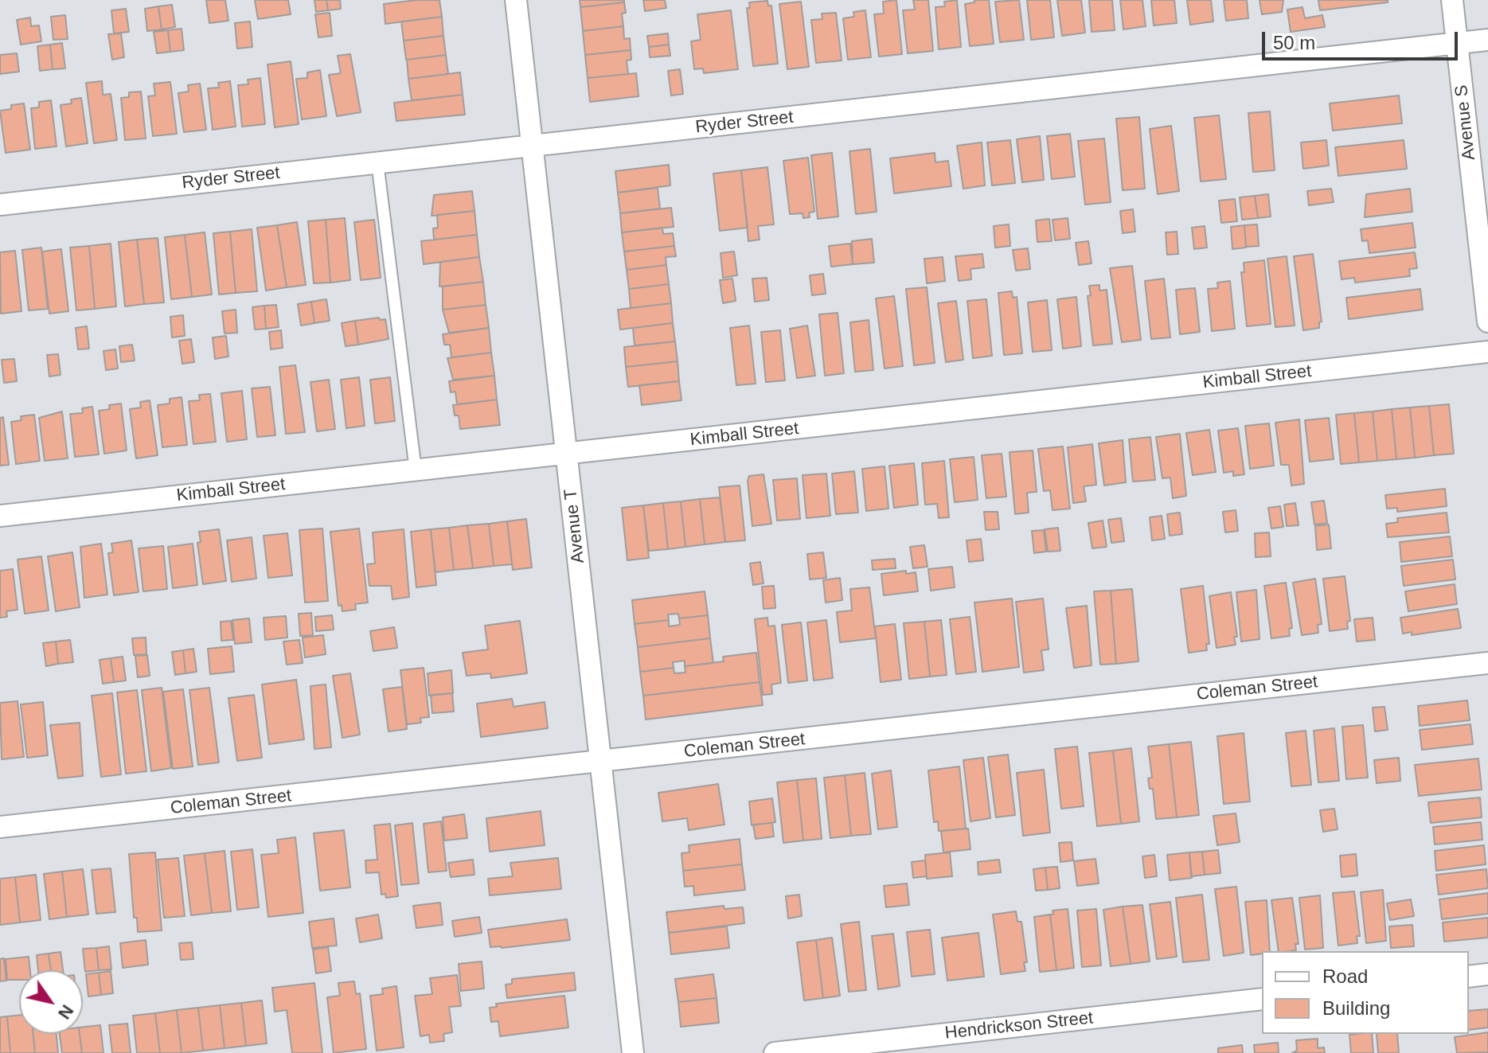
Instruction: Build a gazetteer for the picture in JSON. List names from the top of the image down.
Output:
{
  "streets": {
    "street": [
      "Ryder Street",
      "Avenue S",
      "Kimball Street",
      "Avenue T",
      "Coleman Street",
      "Hendrickson Street"
    ]
  },
  "crossings": [
    ["Ryder Street", "Avenue S"],
    ["Ryder Street", "Avenue T"],
    ["Kimball Street", "Avenue T"],
    ["Avenue T", "Coleman Street"]
  ],
  "legend": ["Road", "Building"],
  "scale_bar": "50 m",
  "north": "bottom right"
}
